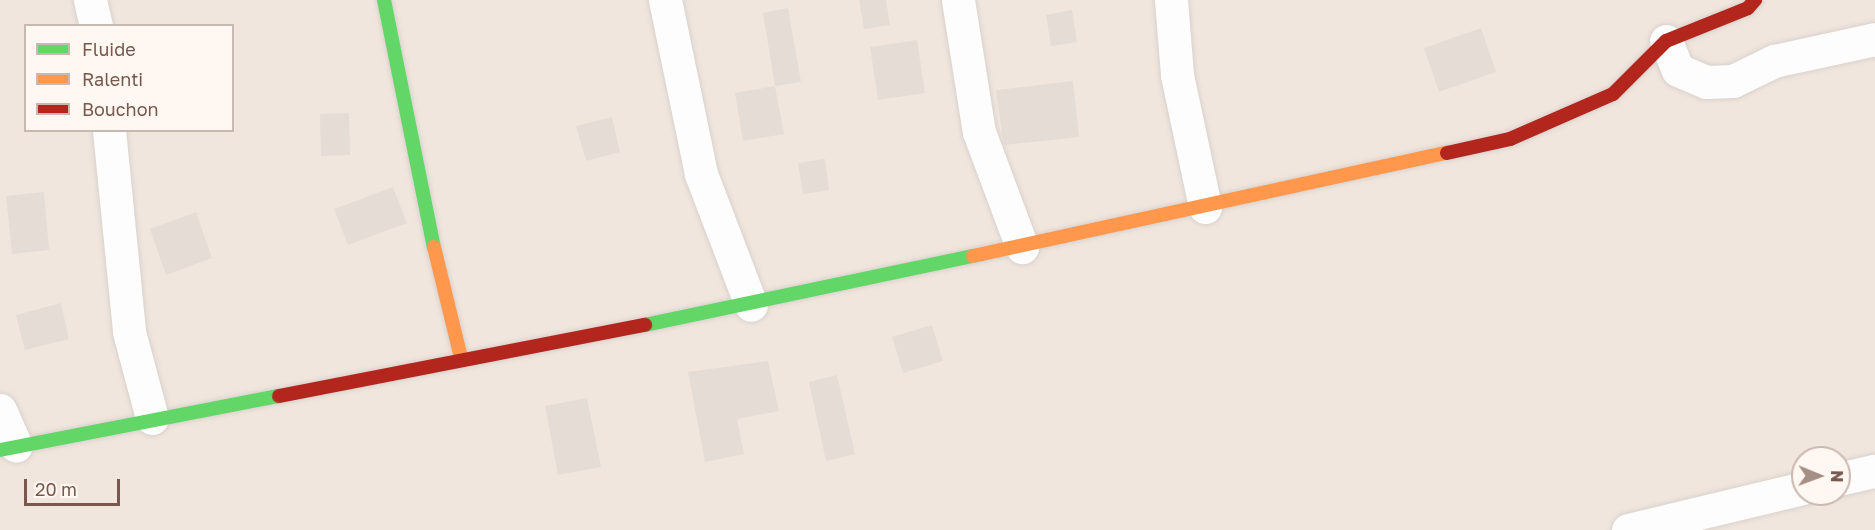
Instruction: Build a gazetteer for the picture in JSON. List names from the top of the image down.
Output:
{
  "legend": ["Fluide", "Ralenti", "Bouchon"],
  "scale_bar": "20 m",
  "north": "right"
}
